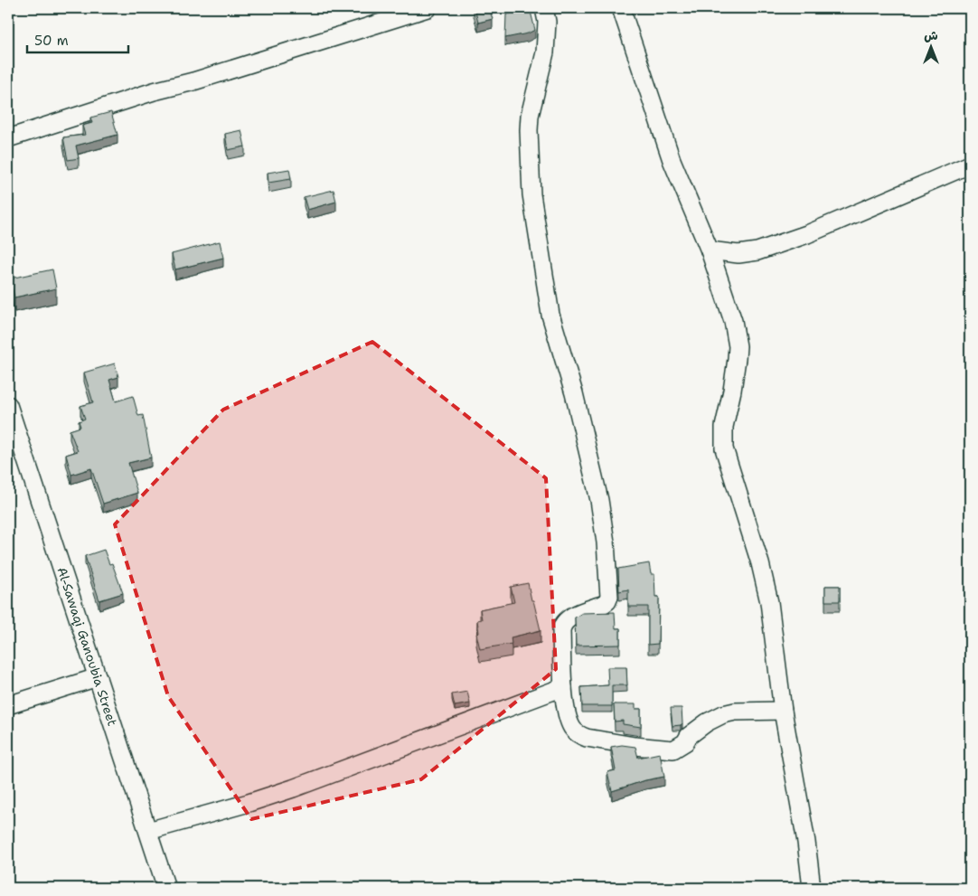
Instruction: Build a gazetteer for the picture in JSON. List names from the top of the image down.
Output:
{
  "streets": {
    "street": ["Al-Sawaqi Ganoubia Street"]
  },
  "scale_bar": "50 m",
  "north": "top"
}
